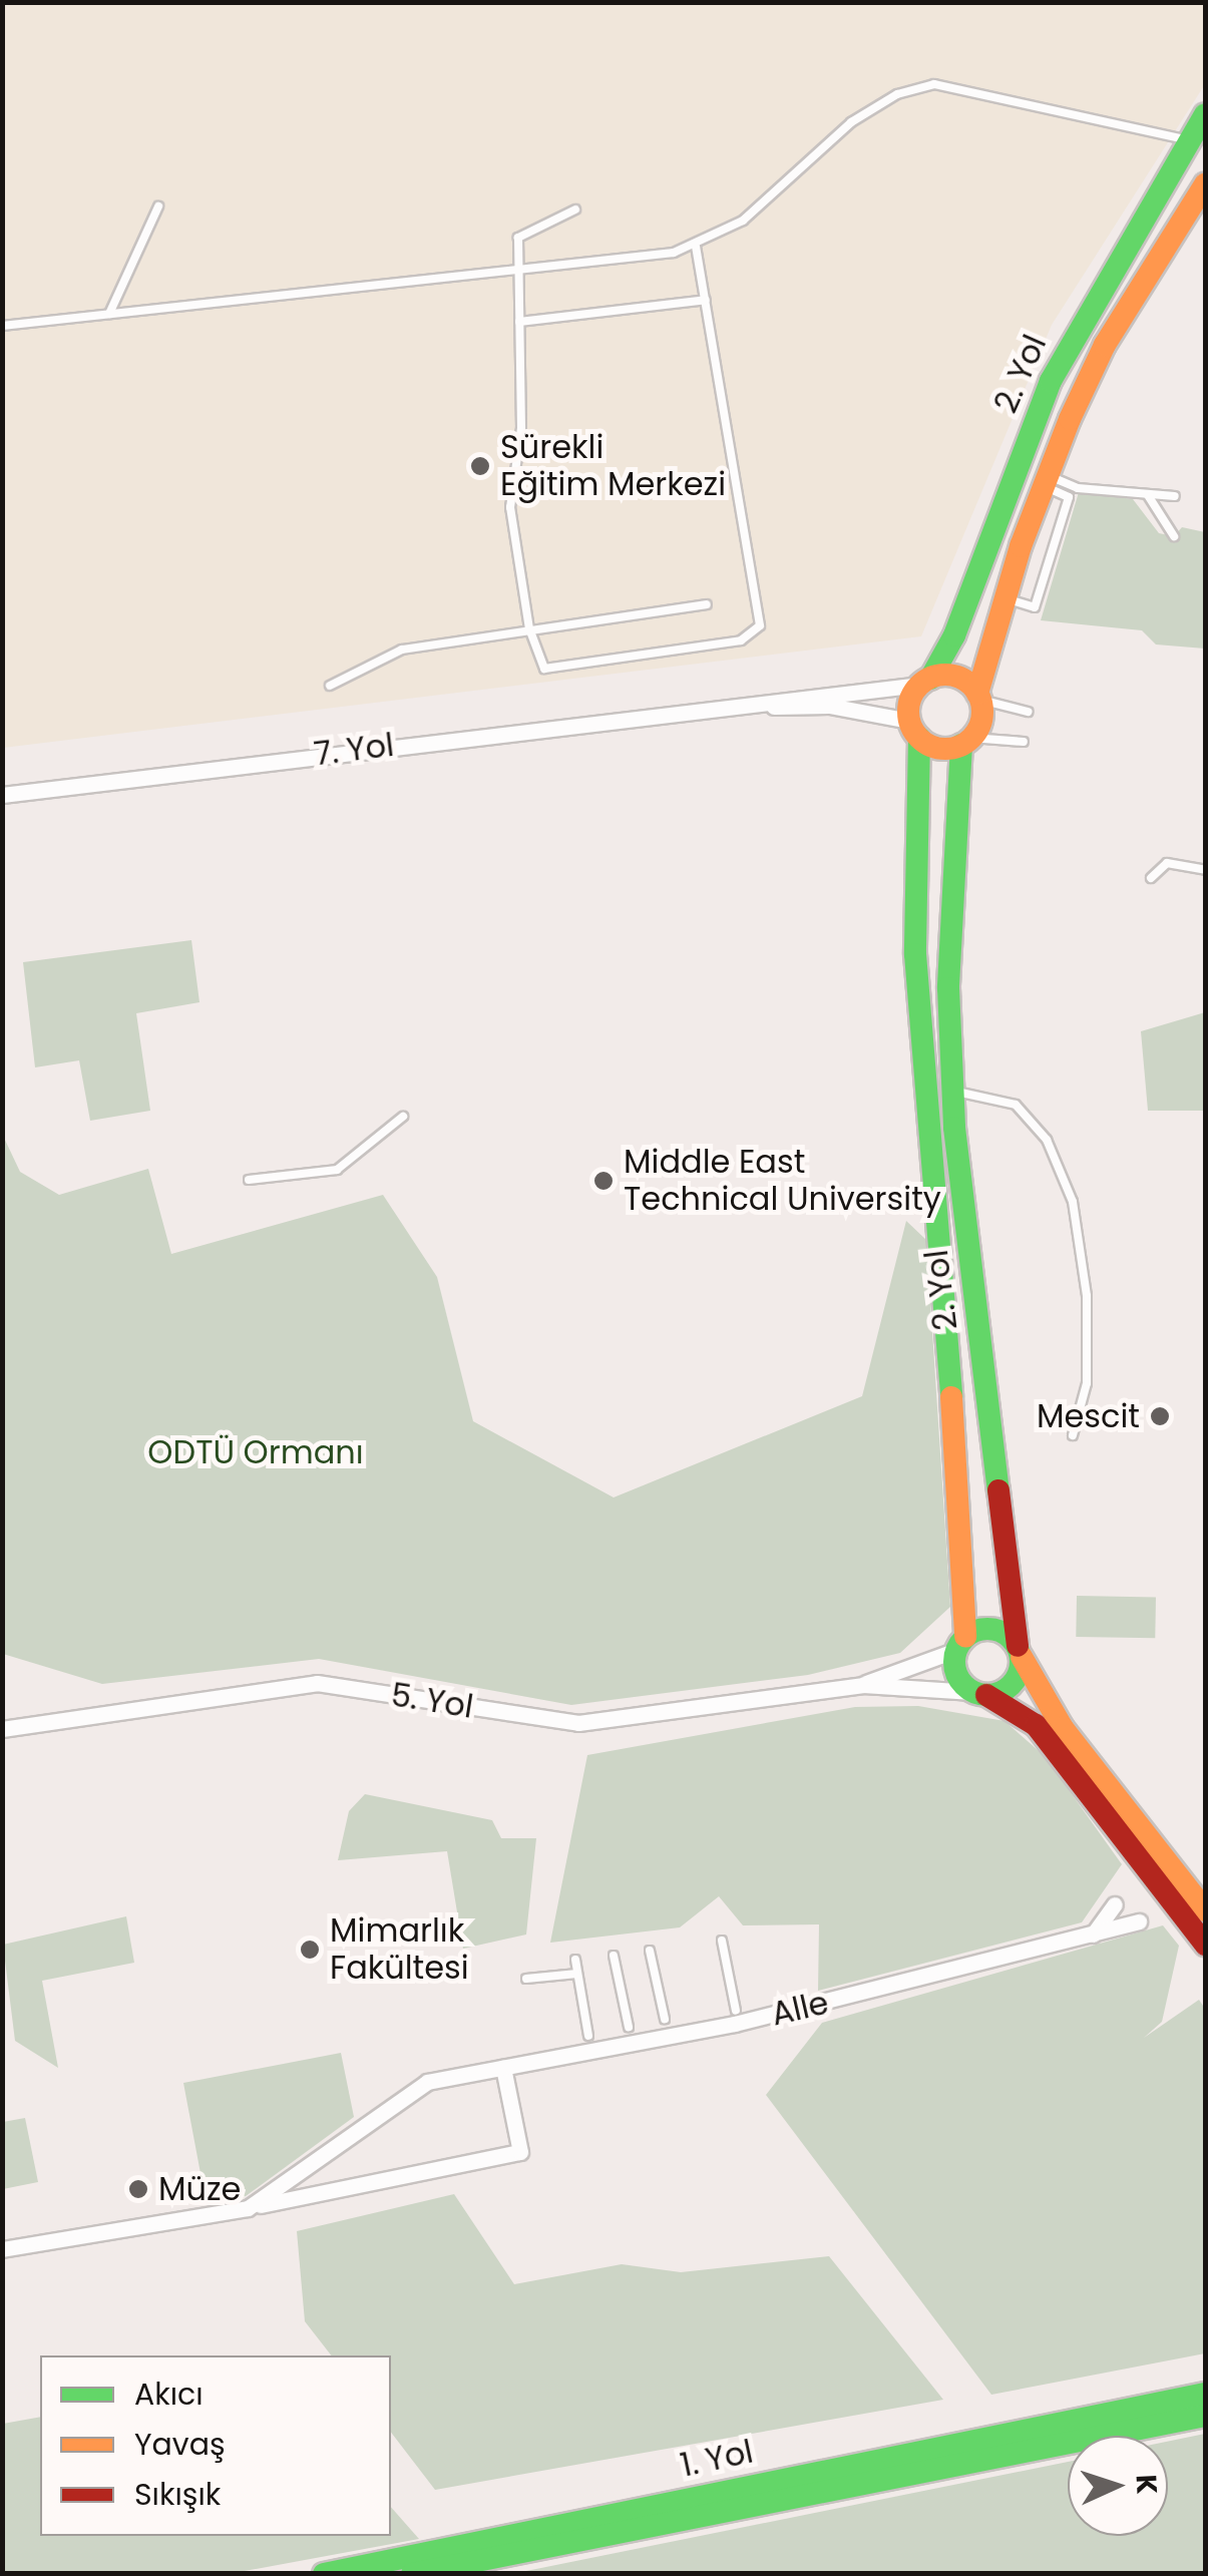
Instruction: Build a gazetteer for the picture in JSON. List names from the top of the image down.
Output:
{
  "streets": {
    "street": [
      "2. Yol",
      "7. Yol",
      "5. Yol",
      "Alle",
      "1. Yol"
    ]
  },
  "crossings": [
    ["2. Yol", "7. Yol"],
    ["2. Yol", "5. Yol"]
  ],
  "parks": ["ODTÜ Ormanı"],
  "places": [
    "Sürekli Eğitim Merkezi",
    "Middle East Technical University",
    "Mescit",
    "Mimarlık Fakültesi",
    "Müze"
  ],
  "legend": ["Akıcı", "Yavaş", "Sıkışık"],
  "north": "right"
}
